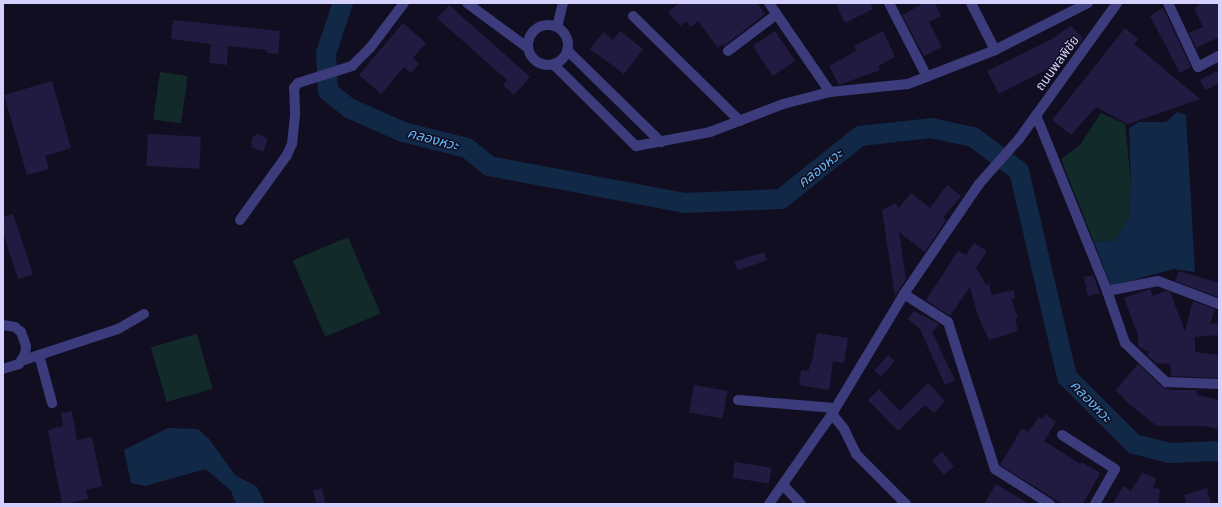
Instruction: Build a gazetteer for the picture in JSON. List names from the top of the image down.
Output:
{
  "streets": {
    "street": ["ถนนพลพิชัย"]
  },
  "water": ["คลองหวะ"]
}
